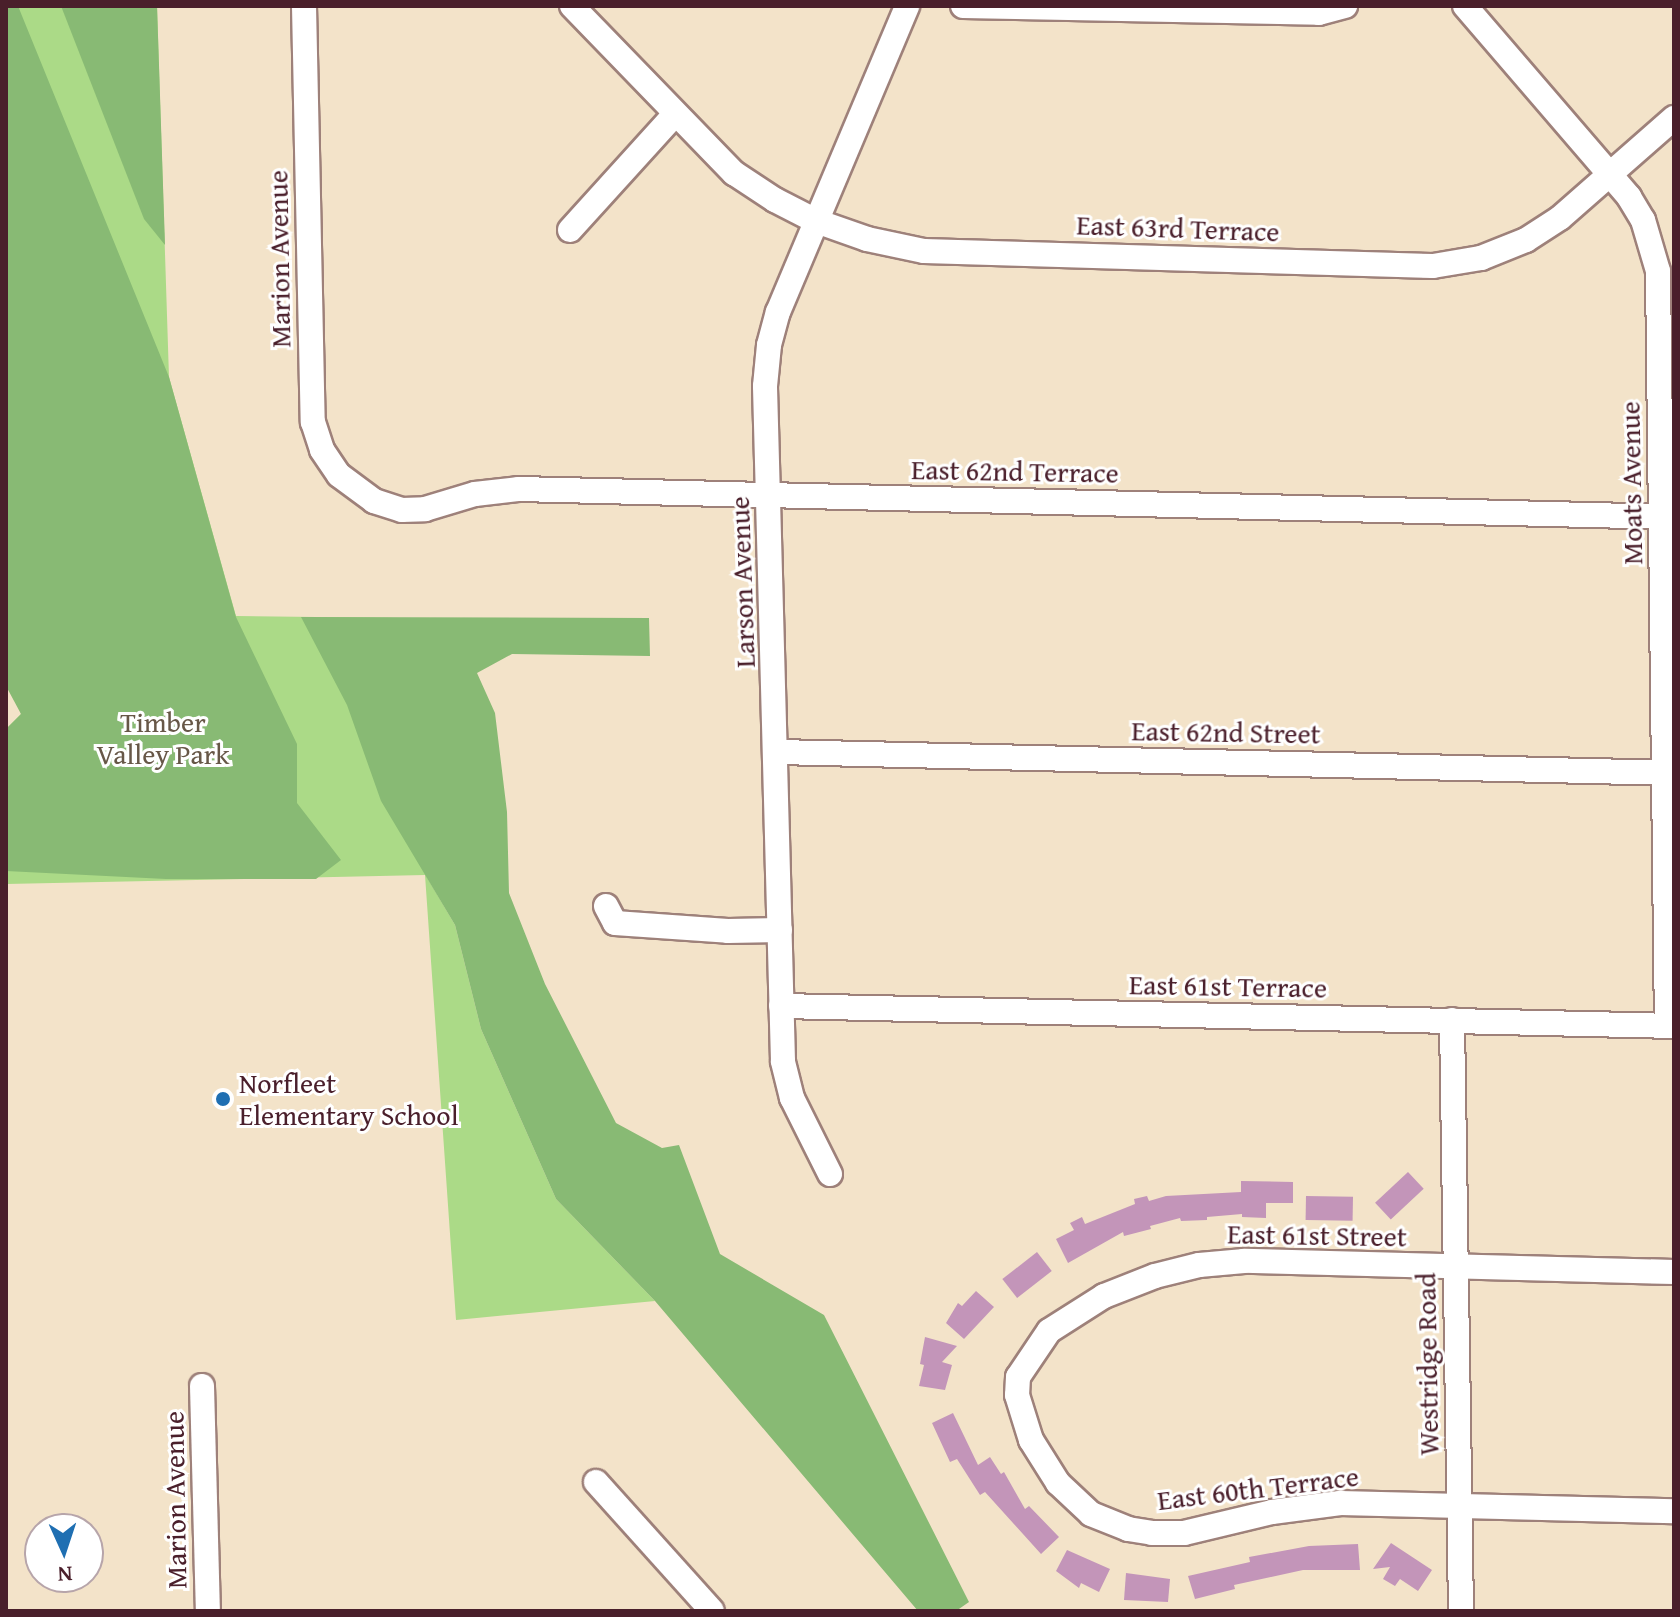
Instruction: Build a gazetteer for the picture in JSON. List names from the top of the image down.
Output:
{
  "streets": {
    "street": [
      "East 63rd Terrace",
      "Marion Avenue",
      "East 62nd Terrace",
      "Moats Avenue",
      "Larson Avenue",
      "East 62nd Street",
      "East 61st Terrace",
      "East 61st Street",
      "Westridge Road",
      "East 60th Terrace"
    ]
  },
  "crossings": [
    ["East 63rd Terrace", "Moats Avenue"],
    ["East 63rd Terrace", "Larson Avenue"],
    ["Marion Avenue", "East 62nd Terrace"],
    ["East 62nd Terrace", "Moats Avenue"],
    ["East 62nd Terrace", "Larson Avenue"],
    ["Moats Avenue", "East 62nd Street"],
    ["Moats Avenue", "East 61st Terrace"],
    ["Larson Avenue", "East 62nd Street"],
    ["Larson Avenue", "East 61st Terrace"],
    ["East 61st Terrace", "Westridge Road"],
    ["East 61st Street", "Westridge Road"],
    ["East 61st Street", "East 60th Terrace"],
    ["Westridge Road", "East 60th Terrace"]
  ],
  "parks": ["Timber Valley Park"],
  "places": ["Norfleet Elementary School"],
  "north": "bottom"
}
